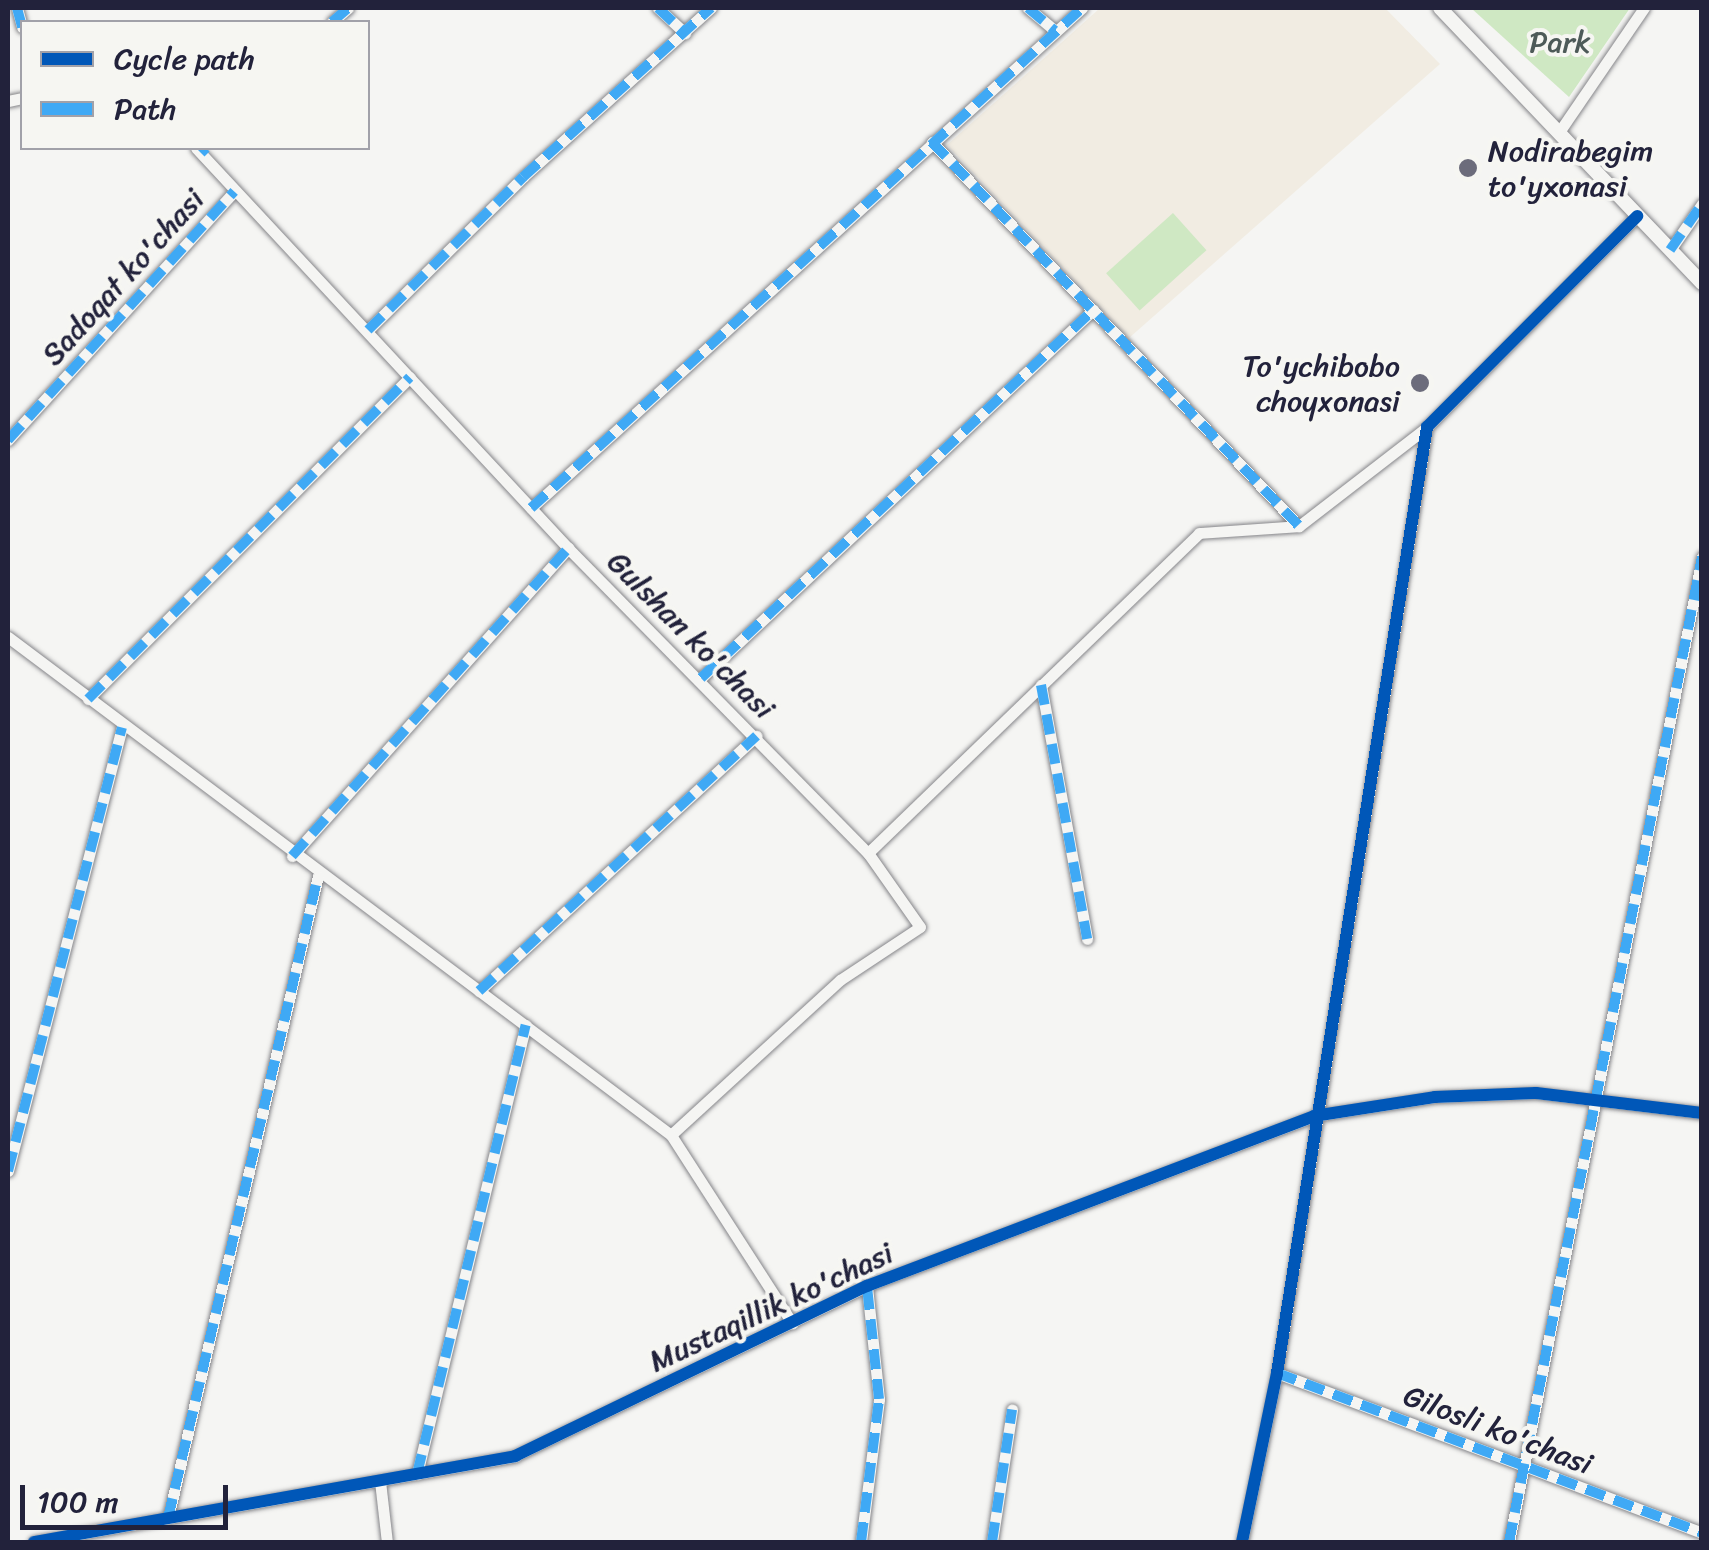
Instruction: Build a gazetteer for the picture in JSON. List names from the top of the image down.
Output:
{
  "streets": {
    "street": [
      "Sadoqat ko'chasi",
      "Gulshan ko'chasi",
      "Mustaqillik ko'chasi",
      "Gilosli ko'chasi"
    ]
  },
  "crossings": [
    ["Sadoqat ko'chasi", "Gulshan ko'chasi"]
  ],
  "parks": ["Park"],
  "places": ["Nodirabegim to'yxonasi", "To'ychibobo choyxonasi"],
  "legend": ["Cycle path", "Path"],
  "scale_bar": "100 m"
}
